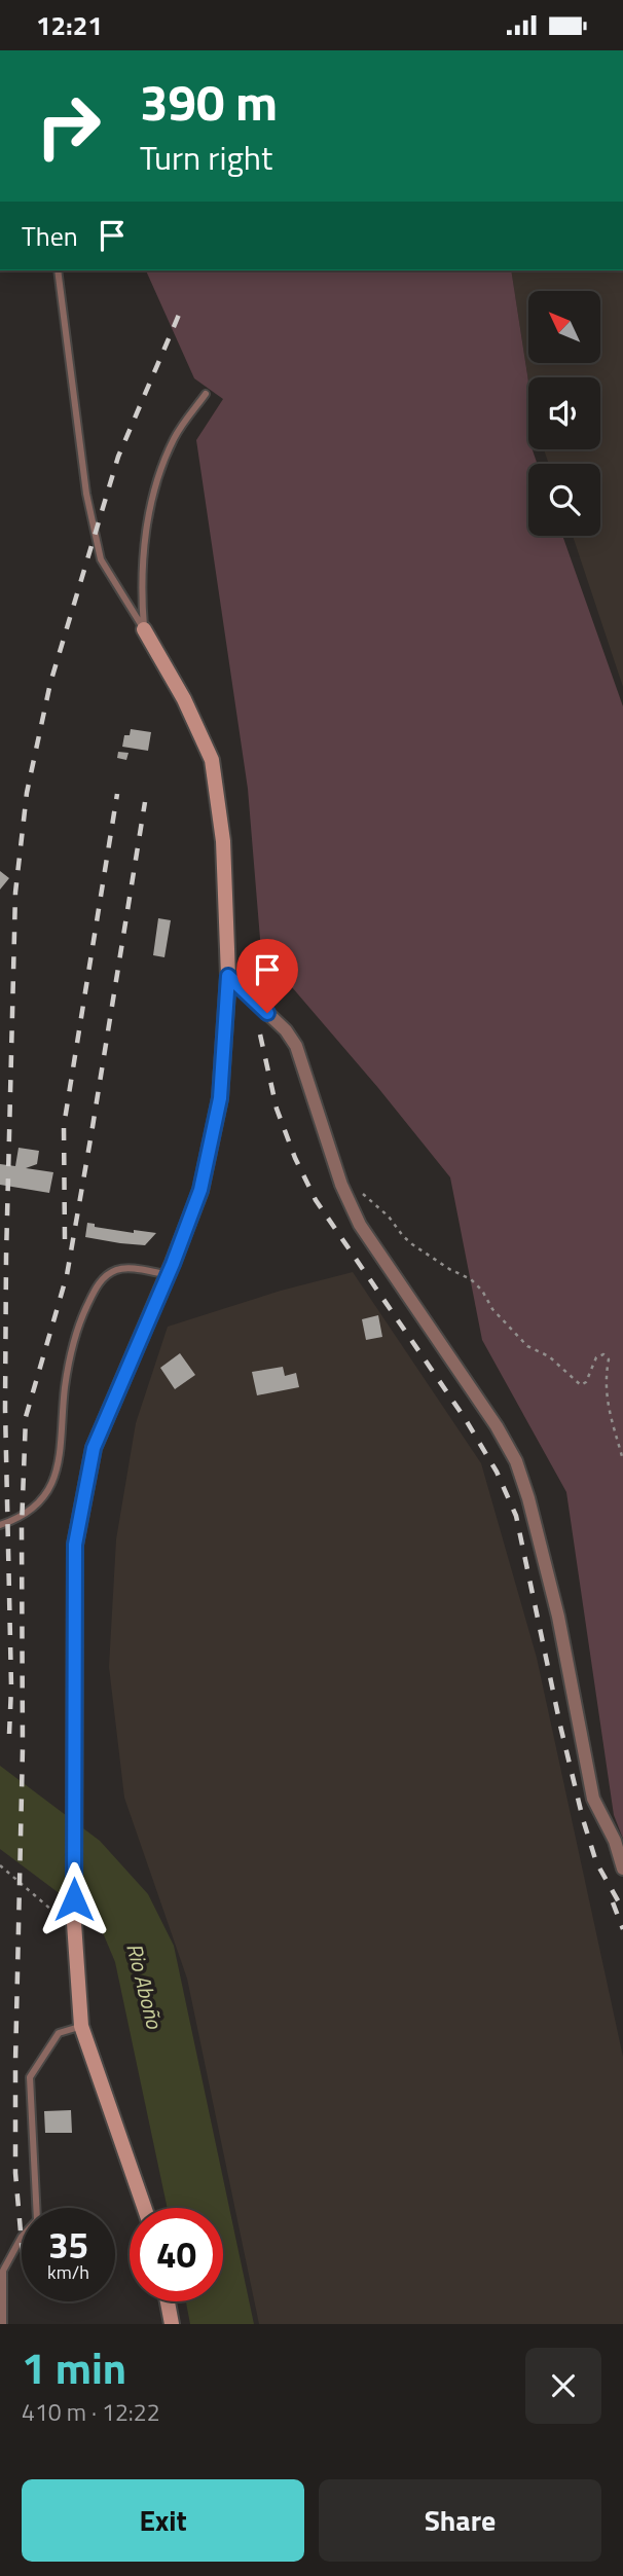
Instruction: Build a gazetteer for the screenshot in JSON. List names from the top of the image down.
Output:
{
  "water": ["Rio Aboño"],
  "north": "top left",
  "page": {
    "status": "12:21",
    "turn": ["390 m", "Turn right"],
    "then": "Then",
    "speed": "35 km/h",
    "limit": "40",
    "heading": ["1 min", "410 m · 12:22"],
    "buttons": ["Exit", "Share"]
  }
}
